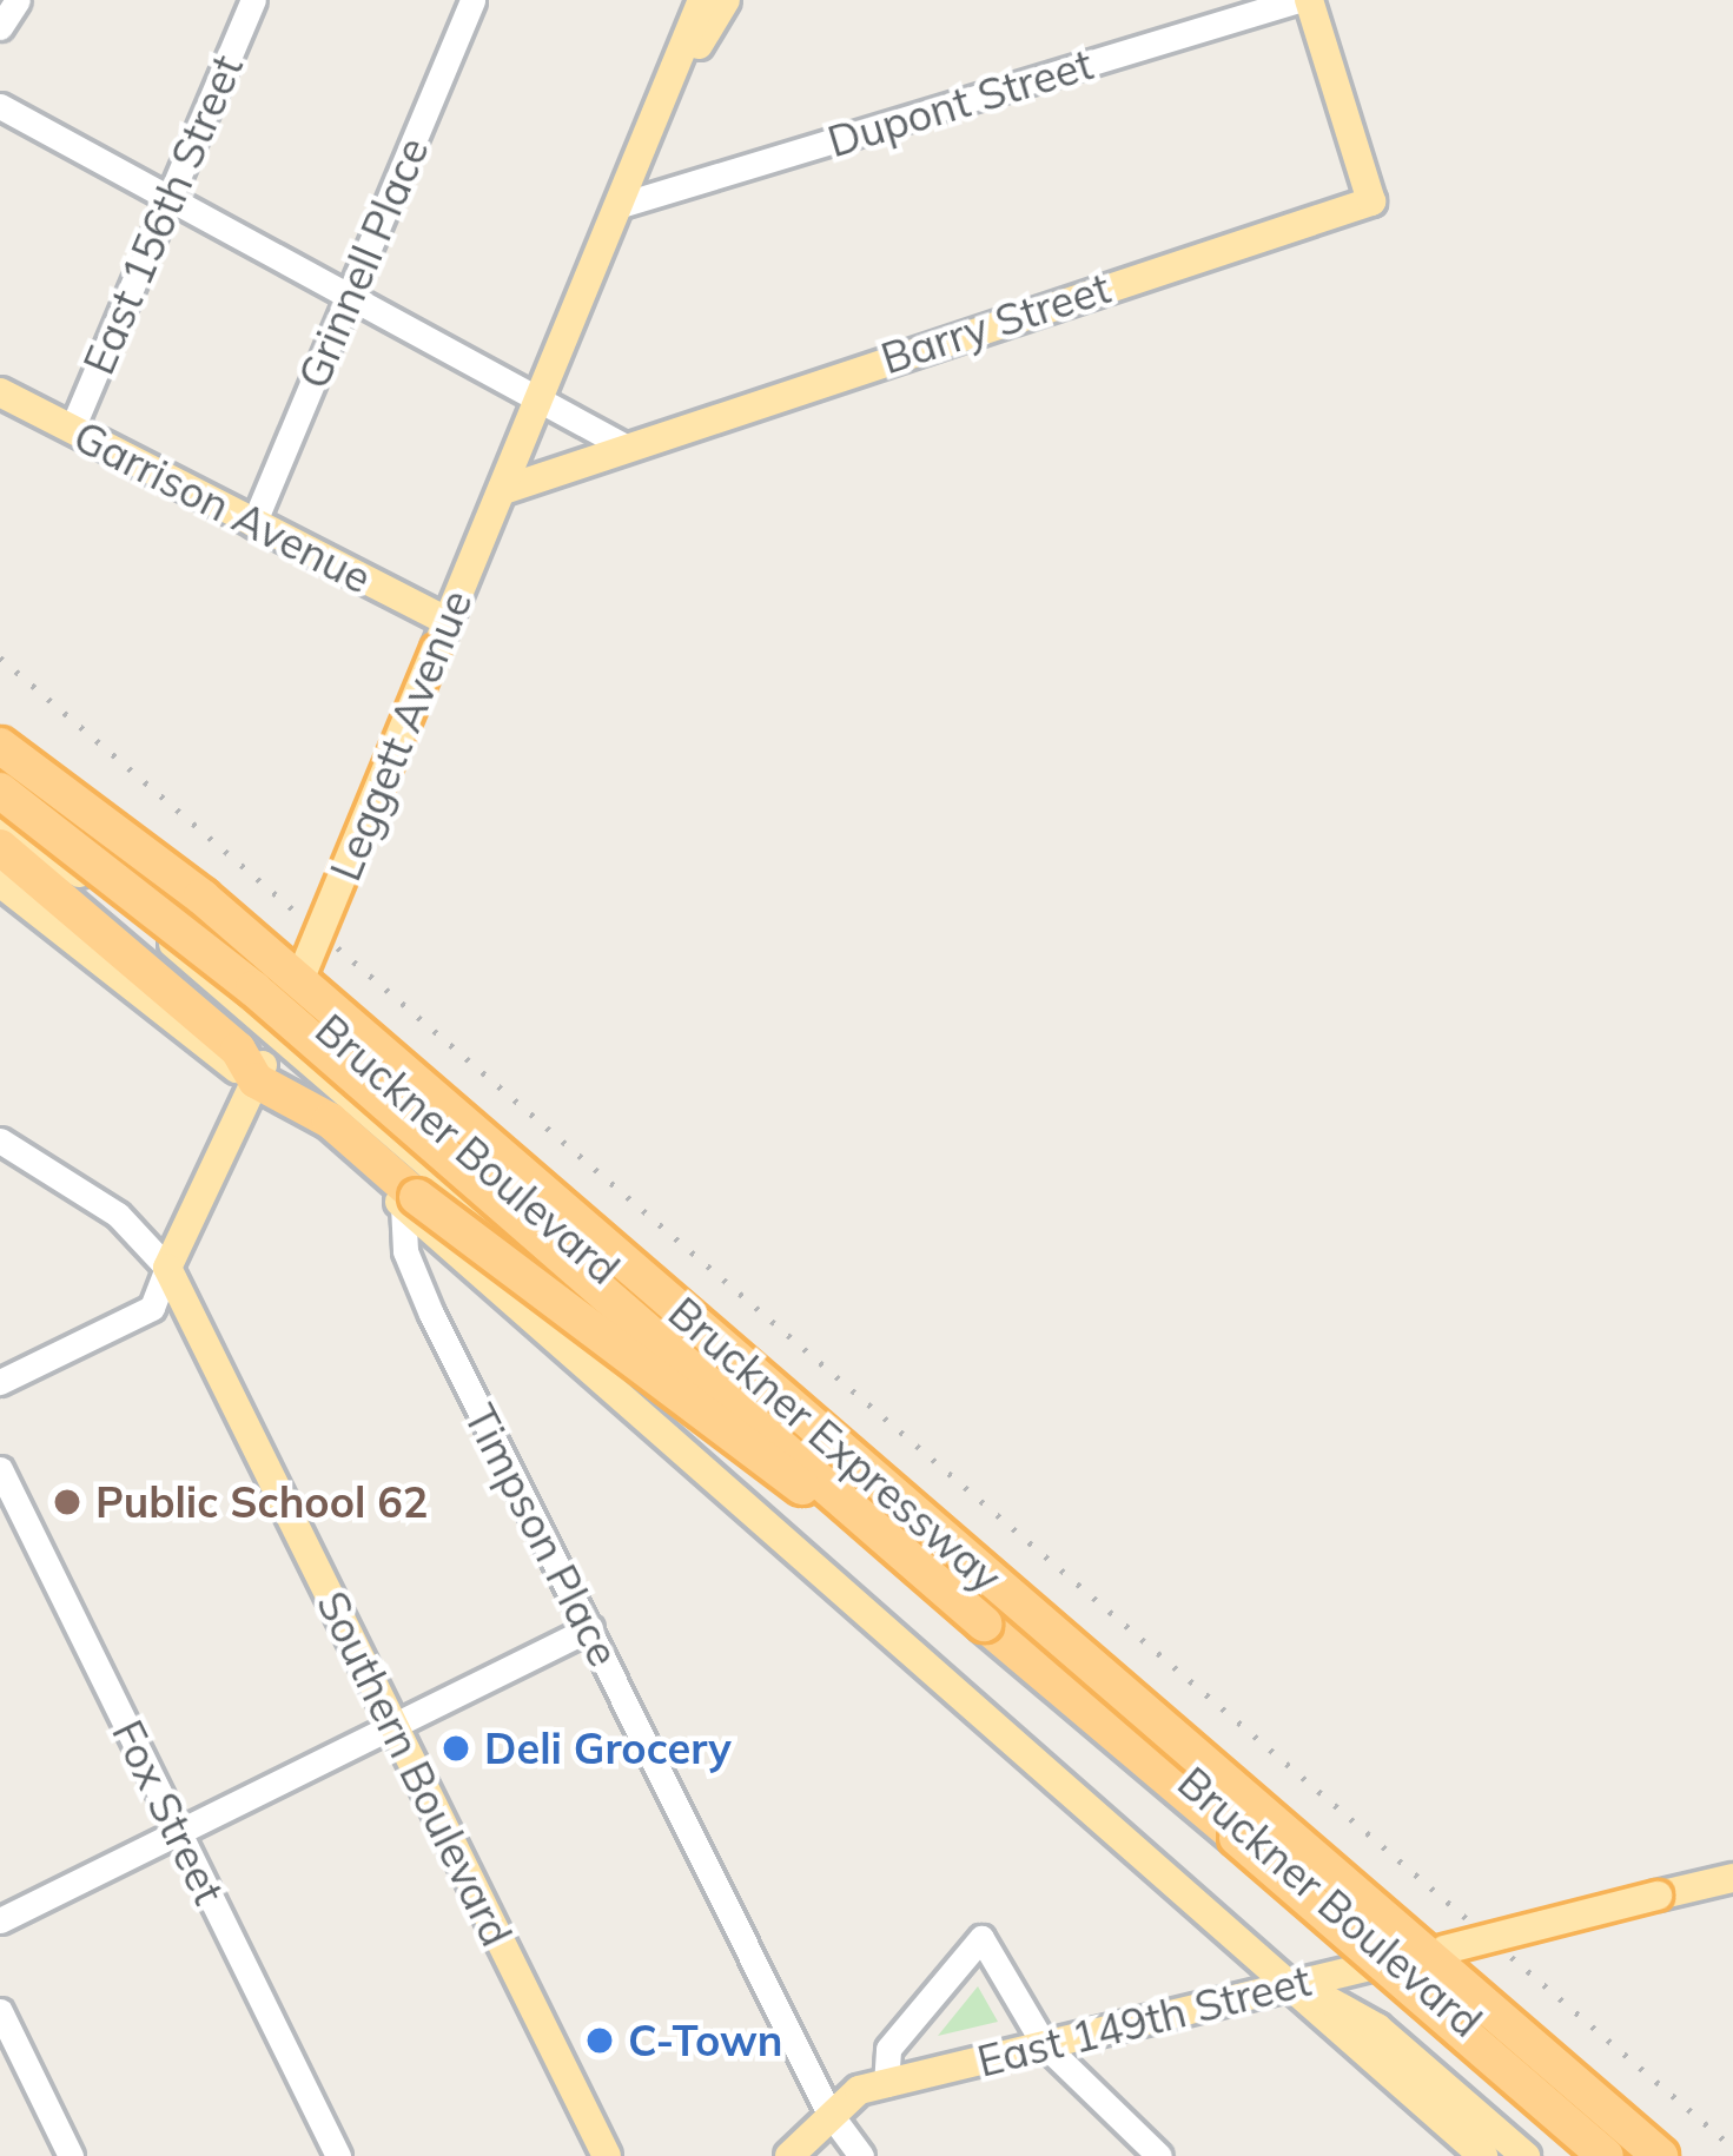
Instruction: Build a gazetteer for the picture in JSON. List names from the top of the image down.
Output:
{
  "streets": {
    "highway": ["Bruckner Expressway"],
    "main road": [
      "Barry Street",
      "Garrison Avenue",
      "Leggett Avenue",
      "Bruckner Boulevard",
      "Southern Boulevard",
      "East 149th Street"
    ],
    "street": [
      "Dupont Street",
      "East 156th Street",
      "Grinnell Place",
      "Timpson Place",
      "Fox Street"
    ]
  },
  "crossings": [
    ["Dupont Street", "Leggett Avenue"],
    ["East 156th Street", "Garrison Avenue"],
    ["Grinnell Place", "Garrison Avenue"],
    ["Barry Street", "Leggett Avenue"],
    ["Garrison Avenue", "Leggett Avenue"],
    ["Leggett Avenue", "Bruckner Boulevard"],
    ["Leggett Avenue", "Southern Boulevard"],
    ["Bruckner Boulevard", "Timpson Place"],
    ["Bruckner Boulevard", "East 149th Street"],
    ["Timpson Place", "East 149th Street"]
  ],
  "places": ["Public School 62", "Deli Grocery", "C-Town"]
}
